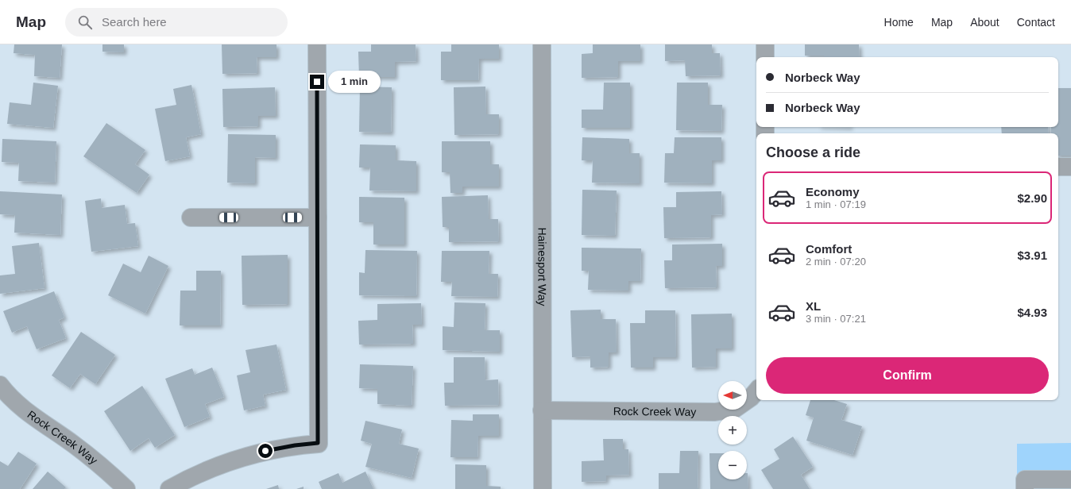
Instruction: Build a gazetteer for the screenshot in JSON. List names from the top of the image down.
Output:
{
  "streets": {
    "street": ["Hainesport Way", "Rock Creek Way"]
  },
  "crossings": [
    ["Hainesport Way", "Rock Creek Way"]
  ],
  "north": "left",
  "page": {
    "header": "Map",
    "search": "Search here",
    "nav": [
      "Home",
      "Map",
      "About",
      "Contact"
    ],
    "banner": ["Norbeck Way", "Norbeck Way"],
    "bubble": "1 min",
    "heading": "Choose a ride",
    "list": [
      {
        "name": "Economy",
        "note": "1 min · 07:19",
        "value": "$2.90"
      },
      {
        "name": "Comfort",
        "note": "2 min · 07:20",
        "value": "$3.91"
      },
      {
        "name": "XL",
        "note": "3 min · 07:21",
        "value": "$4.93"
      }
    ],
    "buttons": "Confirm",
    "map_buttons": ["+", "−"]
  }
}
